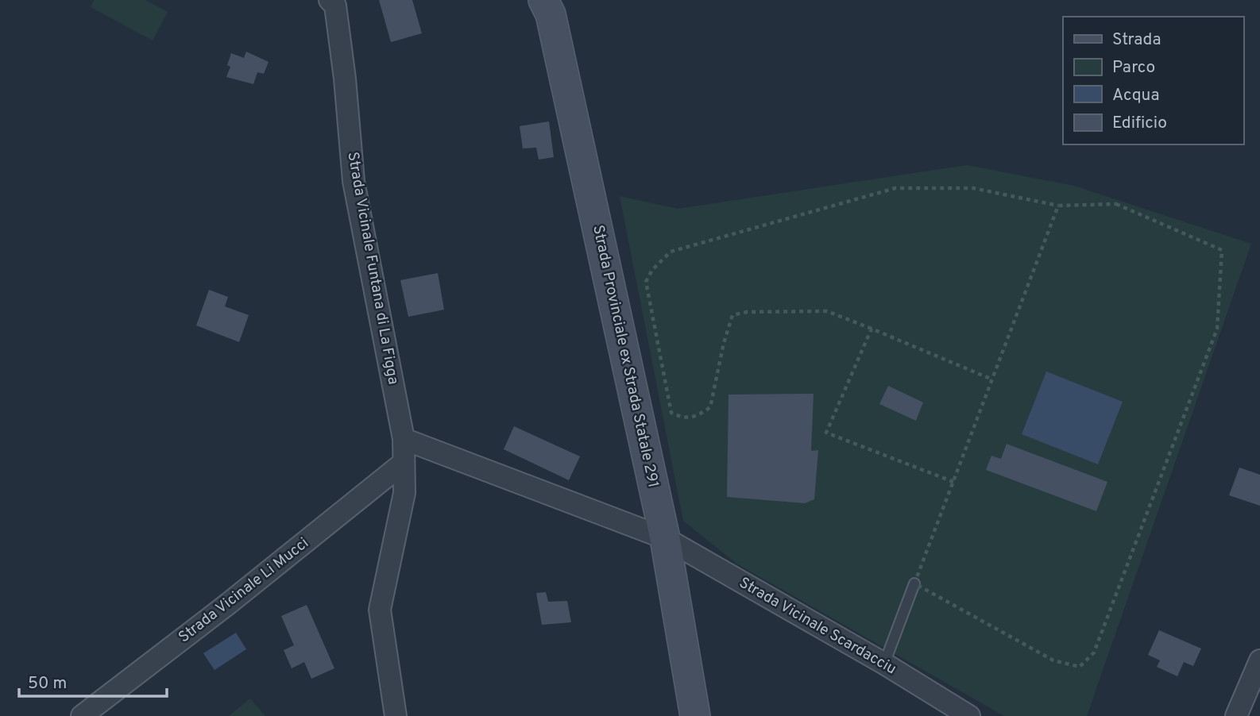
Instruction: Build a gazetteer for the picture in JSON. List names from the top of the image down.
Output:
{
  "streets": {
    "street": [
      "Strada Vicinale Funtana di La Figga",
      "Strada Provinciale ex Strada Statale 291",
      "Strada Vicinale Li Mucci",
      "Strada Vicinale Scardacciu"
    ]
  },
  "crossings": [
    ["Strada Vicinale Funtana di La Figga", "Strada Vicinale Li Mucci"],
    ["Strada Provinciale ex Strada Statale 291", "Strada Vicinale Scardacciu"]
  ],
  "legend": [
    "Strada",
    "Parco",
    "Acqua",
    "Edificio"
  ],
  "scale_bar": "50 m"
}
